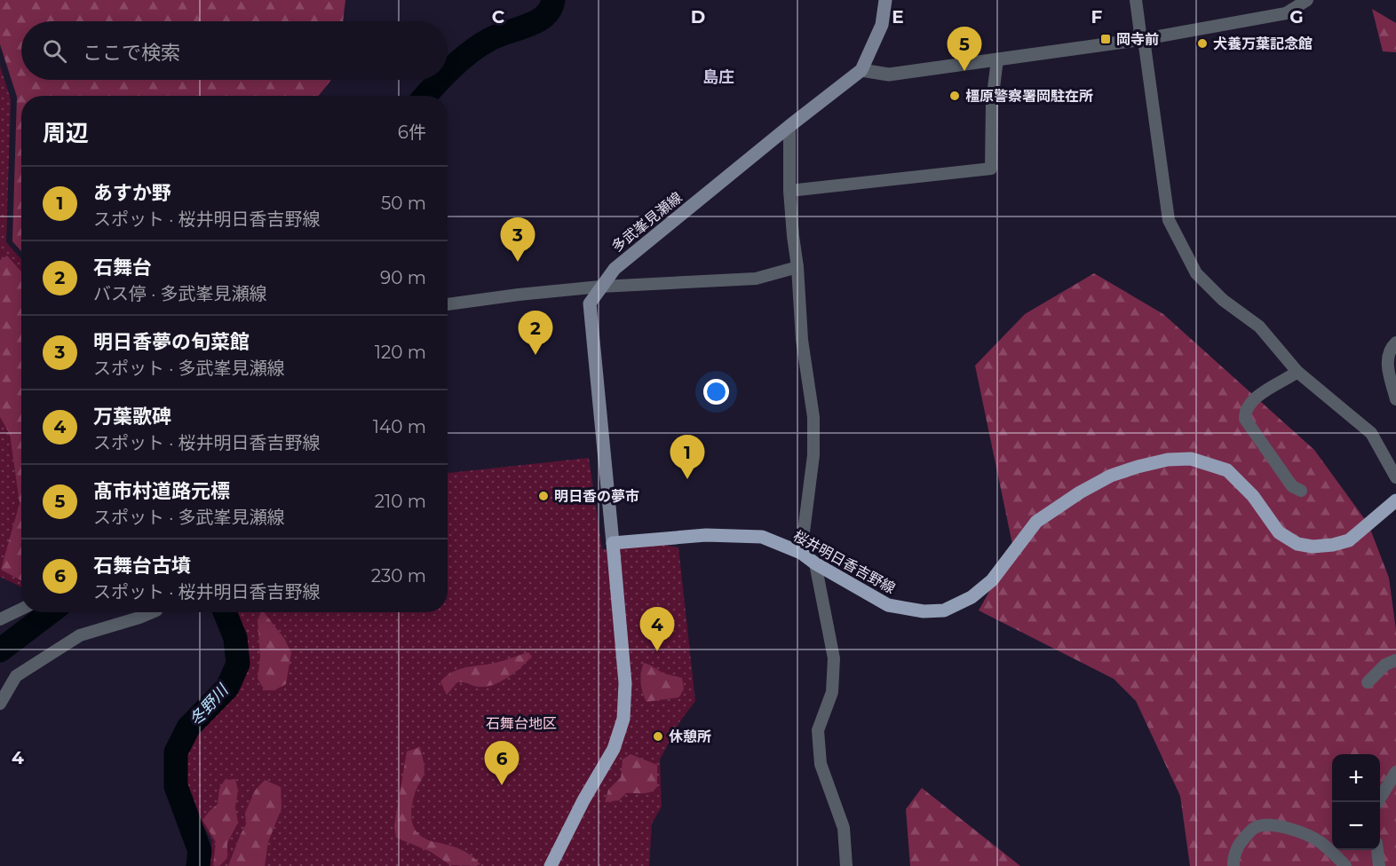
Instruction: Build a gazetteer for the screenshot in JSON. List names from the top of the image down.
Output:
{
  "streets": {
    "main road": ["多武峯見瀬線", "桜井明日香吉野線"]
  },
  "crossings": [
    ["多武峯見瀬線", "桜井明日香吉野線"]
  ],
  "districts": ["島庄"],
  "water": ["冬野川"],
  "parks": ["石舞台地区"],
  "places": {
    "transit": ["岡寺前"],
    "other": [
      "犬養万葉記念館",
      "橿原警察署岡駐在所",
      "明日香の夢市",
      "休憩所"
    ]
  },
  "page": {
    "search": "ここで検索",
    "pins": [
      "5",
      "3",
      "2",
      "1",
      "4",
      "6"
    ],
    "heading": ["周辺", "6件"],
    "list": [
      {
        "mark": "1",
        "name": "あすか野",
        "note": "スポット · 桜井明日香吉野線",
        "value": "50 m"
      },
      {
        "mark": "2",
        "name": "石舞台",
        "note": "バス停 · 多武峯見瀬線",
        "value": "90 m"
      },
      {
        "mark": "3",
        "name": "明日香夢の旬菜館",
        "note": "スポット · 多武峯見瀬線",
        "value": "120 m"
      },
      {
        "mark": "4",
        "name": "万葉歌碑",
        "note": "スポット · 桜井明日香吉野線",
        "value": "140 m"
      },
      {
        "mark": "5",
        "name": "髙市村道路元標",
        "note": "スポット · 多武峯見瀬線",
        "value": "210 m"
      },
      {
        "mark": "6",
        "name": "石舞台古墳",
        "note": "スポット · 桜井明日香吉野線",
        "value": "230 m"
      }
    ],
    "map_buttons": ["+", "−"]
  },
  "grid": {
    "columns": [
      "C",
      "D",
      "E",
      "F",
      "G"
    ],
    "rows": ["4"]
  }
}
